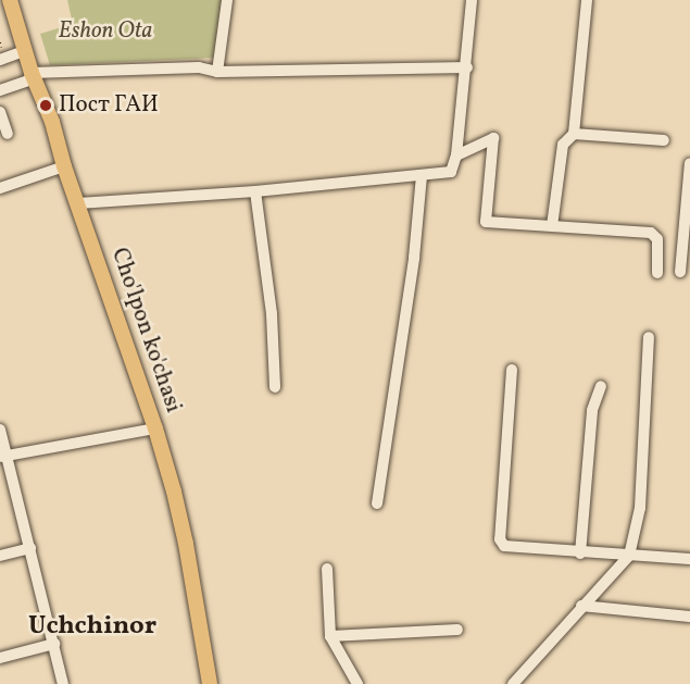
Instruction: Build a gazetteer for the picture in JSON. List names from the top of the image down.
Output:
{
  "streets": {
    "main road": ["Cho'lpon ko'chasi"]
  },
  "districts": ["Uchchinor"],
  "parks": ["Eshon Ota"],
  "places": ["Пост ГАИ"]
}
